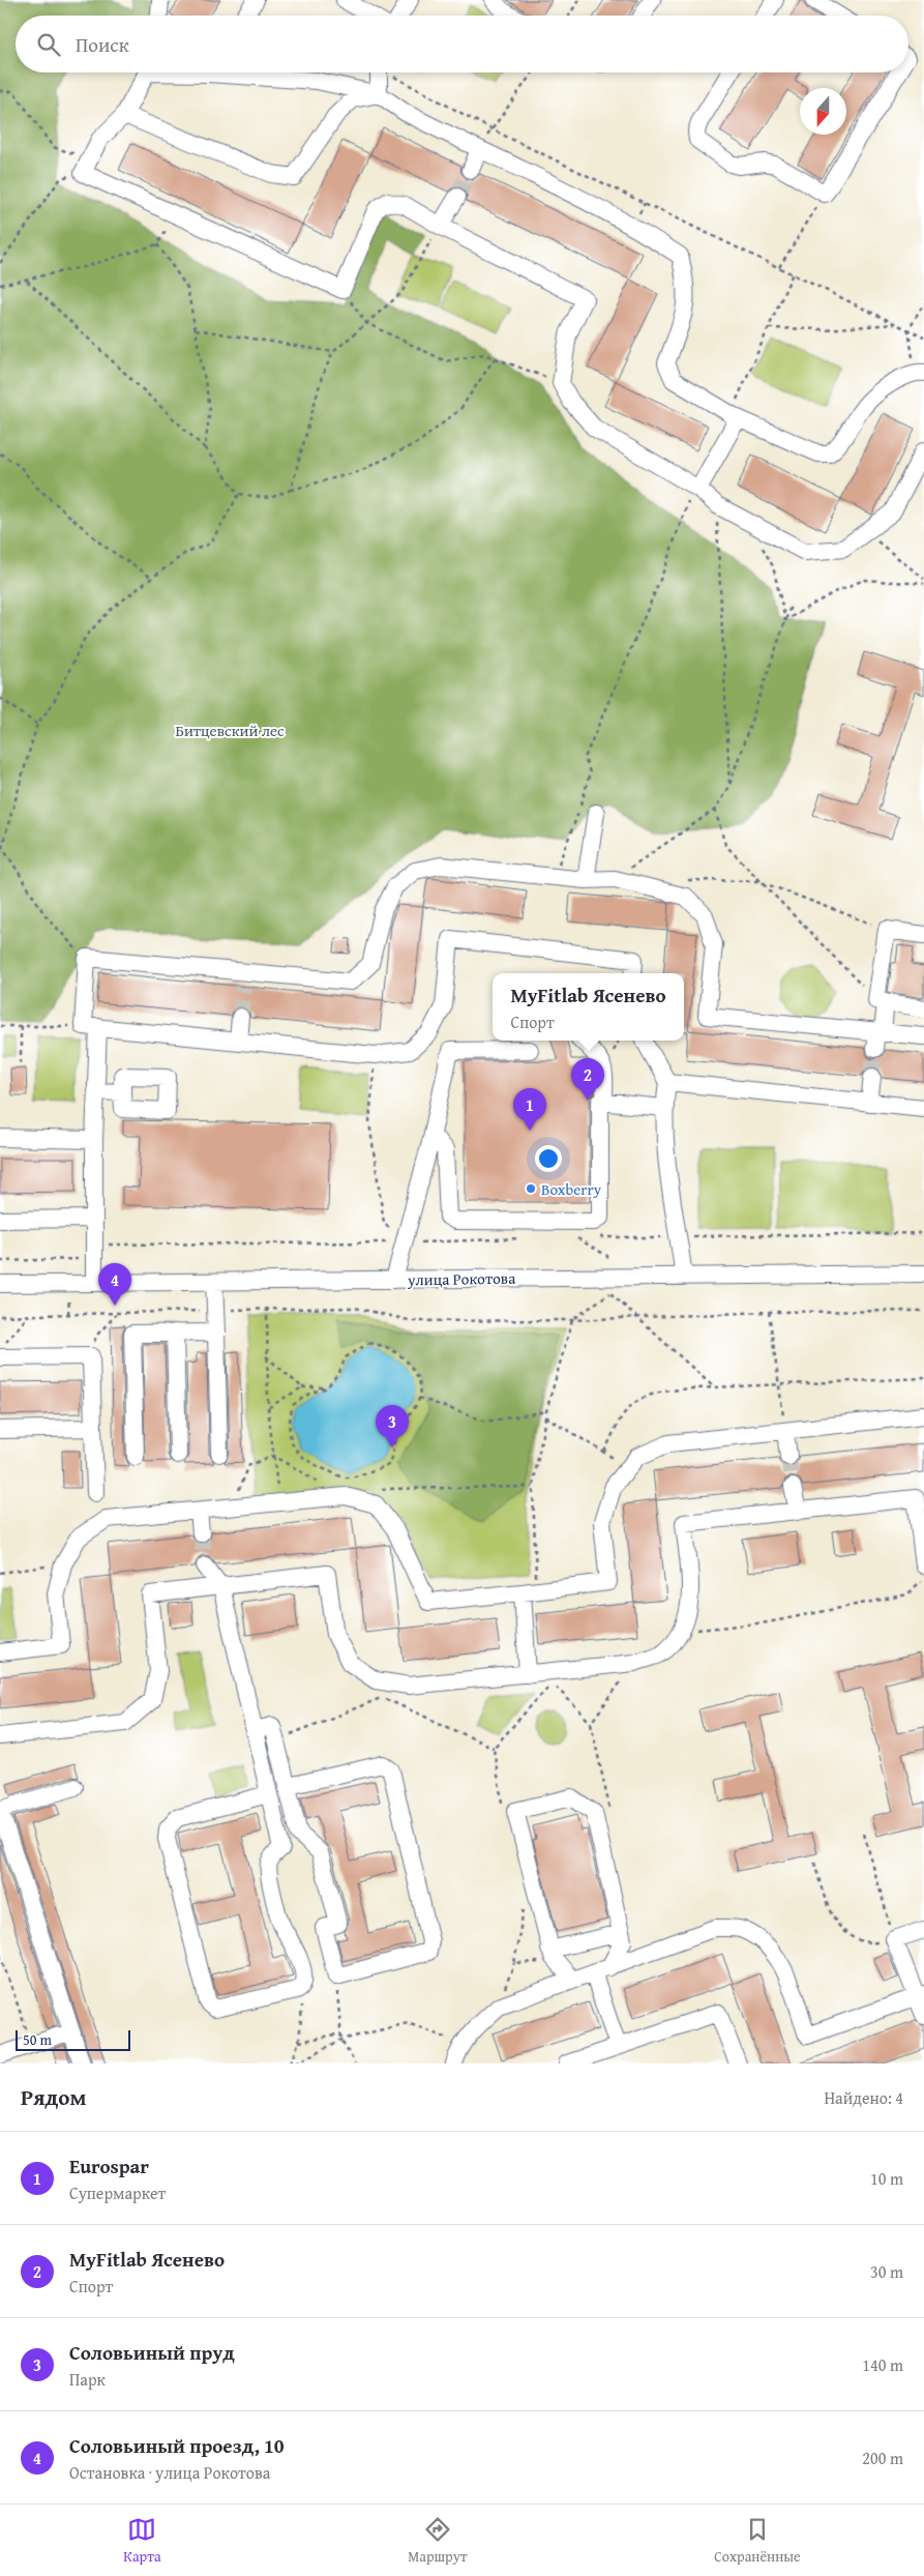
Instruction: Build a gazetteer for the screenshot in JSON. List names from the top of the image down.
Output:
{
  "streets": {
    "street": ["улица Рокотова"]
  },
  "parks": ["Битцевский лес"],
  "places": ["Boxberry"],
  "scale_bar": "50 m",
  "north": "bottom",
  "page": {
    "search": "Поиск",
    "popup": ["MyFitlab Ясенево", "Спорт"],
    "pins": [
      "2",
      "1",
      "4",
      "3"
    ],
    "scale": "50 m",
    "heading": ["Рядом", "Найдено: 4"],
    "list": [
      {
        "mark": "1",
        "name": "Eurospar",
        "note": "Супермаркет",
        "value": "10 m"
      },
      {
        "mark": "2",
        "name": "MyFitlab Ясенево",
        "note": "Спорт",
        "value": "30 m"
      },
      {
        "mark": "3",
        "name": "Соловьиный пруд",
        "note": "Парк",
        "value": "140 m"
      },
      {
        "mark": "4",
        "name": "Соловьиный проезд, 10",
        "note": "Остановка · улица Рокотова",
        "value": "200 m"
      }
    ],
    "nav": ["Карта", "Маршрут", "Сохранённые"]
  }
}
